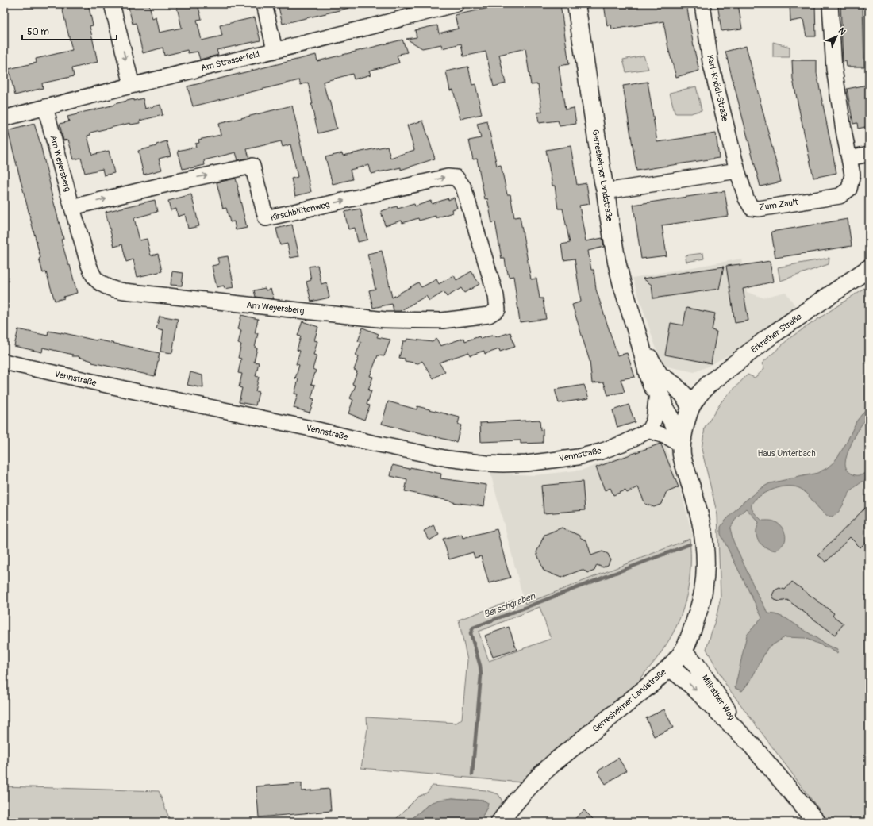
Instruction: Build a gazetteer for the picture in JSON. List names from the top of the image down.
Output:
{
  "streets": {
    "street": [
      "Am Strasserfeld",
      "Karl-Knödl-Straße",
      "Am Weyersberg",
      "Gerresheimer Landstraße",
      "Zum Zault",
      "Kirschblütenweg",
      "Erkrather Straße",
      "Vennstraße",
      "Millrather Weg"
    ]
  },
  "crossings": [
    ["Am Strasserfeld", "Am Weyersberg"],
    ["Karl-Knödl-Straße", "Zum Zault"],
    ["Am Weyersberg", "Kirschblütenweg"],
    ["Gerresheimer Landstraße", "Erkrather Straße"],
    ["Gerresheimer Landstraße", "Millrather Weg"]
  ],
  "one_way": ["Kirschblütenweg"],
  "water": ["Berschgraben"],
  "parks": ["Haus Unterbach"],
  "scale_bar": "50 m",
  "north": "top right"
}
